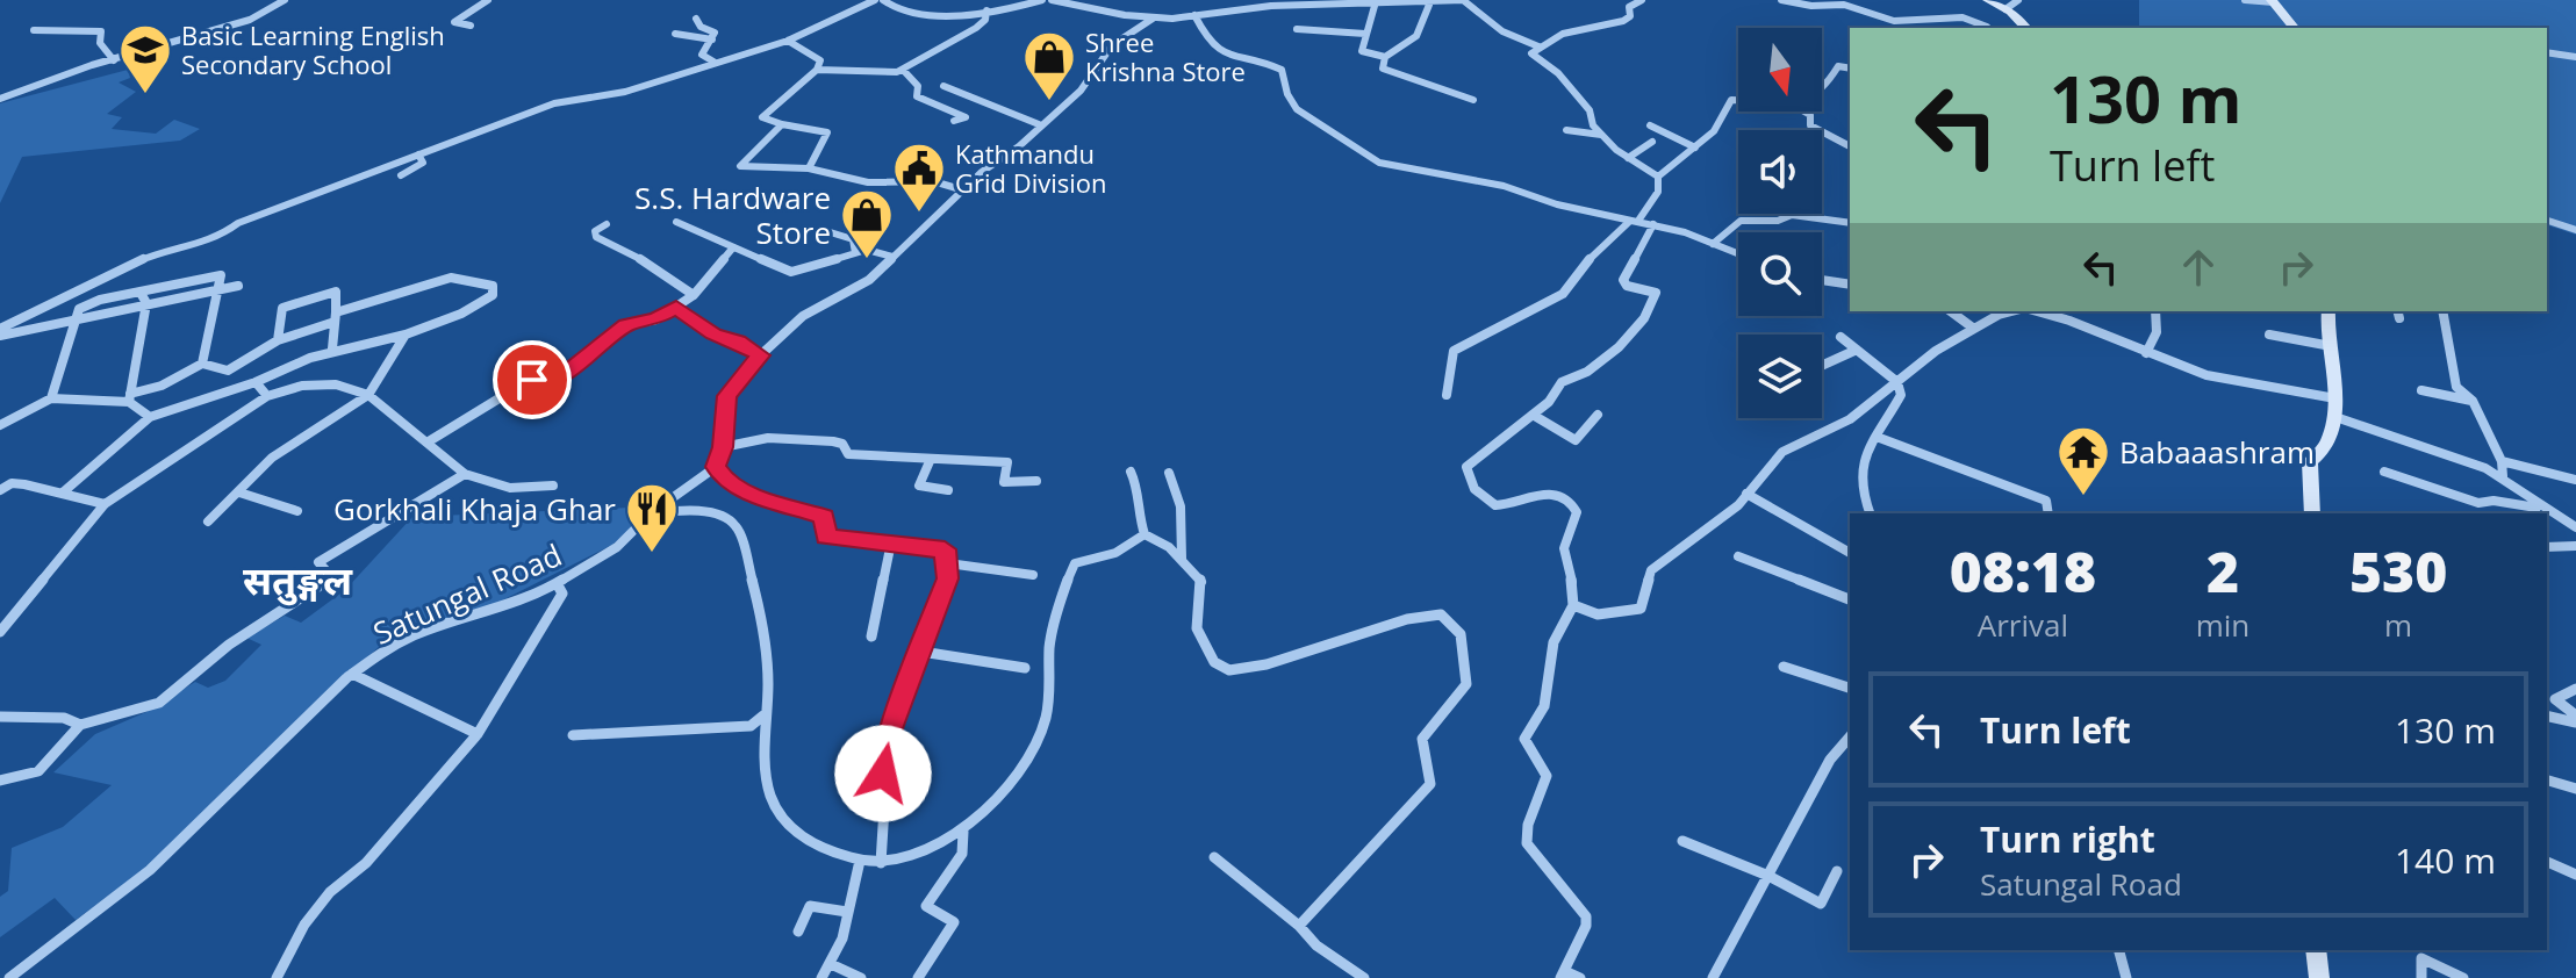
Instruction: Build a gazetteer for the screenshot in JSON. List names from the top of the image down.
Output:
{
  "streets": {
    "street": ["Satungal Road"]
  },
  "districts": ["सतुङ्गल"],
  "places": {
    "school or university": ["Basic Learning English Secondary School"],
    "shop": ["Shree Krishna Store", "S.S. Hardware Store"],
    "public building": ["Kathmandu Grid Division"],
    "temple": ["Babaaashram"],
    "restaurant": ["Gorkhali Khaja Ghar"]
  },
  "north": "bottom",
  "page": {
    "turn": ["130 m", "Turn left"],
    "eta": [
      "08:18",
      "Arrival",
      "2",
      "min",
      "530",
      "m"
    ],
    "list": [
      {
        "name": "Turn left",
        "value": "130 m"
      },
      {
        "name": "Turn right",
        "note": "Satungal Road",
        "value": "140 m"
      }
    ]
  }
}
